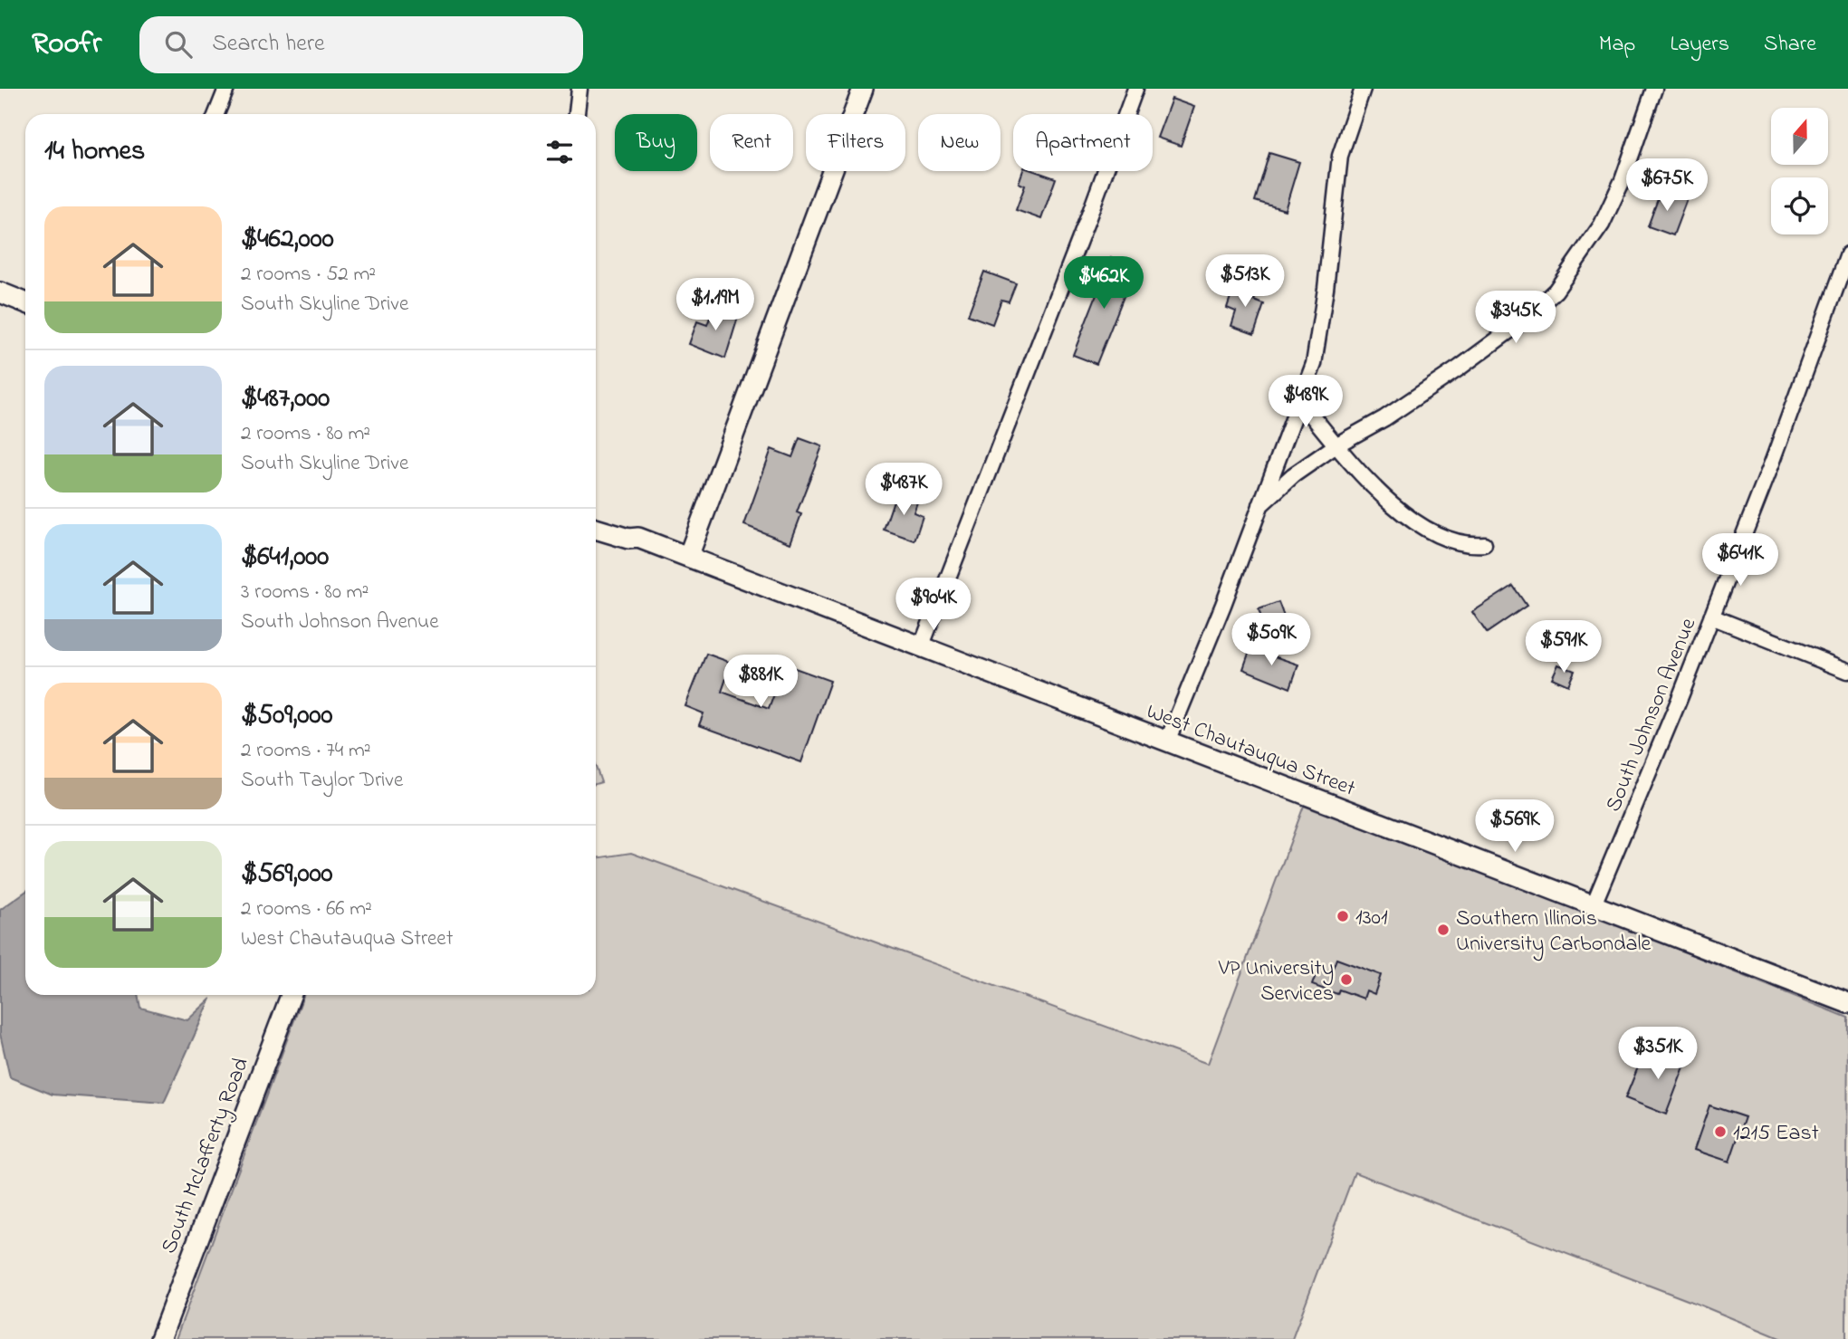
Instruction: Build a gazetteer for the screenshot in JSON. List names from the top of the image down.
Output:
{
  "streets": {
    "street": ["South Johnson Avenue", "West Chautauqua Street", "South McLafferty Road"]
  },
  "crossings": [
    ["South Johnson Avenue", "West Chautauqua Street"]
  ],
  "places": [
    "1301",
    "Southern Illinois University Carbondale",
    "VP University Services",
    "1215 East"
  ],
  "north": "top",
  "page": {
    "header": "Roofr",
    "search": "Search here",
    "nav": ["Map", "Layers", "Share"],
    "chip": [
      "Buy",
      "Rent",
      "Filters",
      "New",
      "Apartment"
    ],
    "heading": "14 homes",
    "price": [
      "$675K",
      "$513K",
      "$462K",
      "$1.19M",
      "$345K",
      "$489K",
      "$487K",
      "$641K",
      "$904K",
      "$509K",
      "$591K",
      "$881K",
      "$569K",
      "$351K"
    ],
    "list": [
      {
        "name": "$462,000",
        "note": "2 rooms · 52 m² · South Skyline Drive"
      },
      {
        "name": "$487,000",
        "note": "2 rooms · 80 m² · South Skyline Drive"
      },
      {
        "name": "$641,000",
        "note": "3 rooms · 80 m² · South Johnson Avenue"
      },
      {
        "name": "$509,000",
        "note": "2 rooms · 74 m² · South Taylor Drive"
      },
      {
        "name": "$569,000",
        "note": "2 rooms · 66 m² · West Chautauqua Street"
      }
    ]
  }
}
